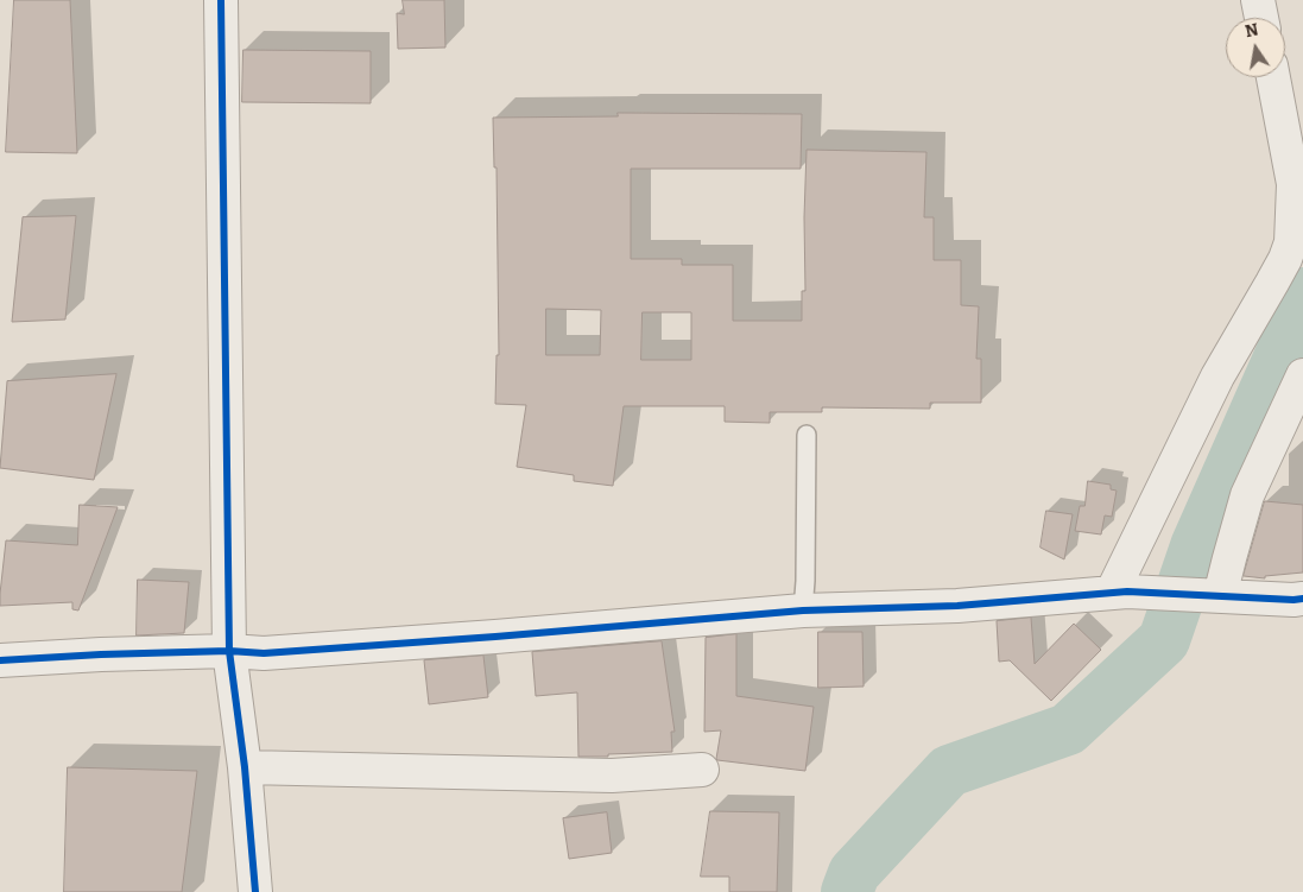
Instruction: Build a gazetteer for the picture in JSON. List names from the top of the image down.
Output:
{
  "north": "top"
}
